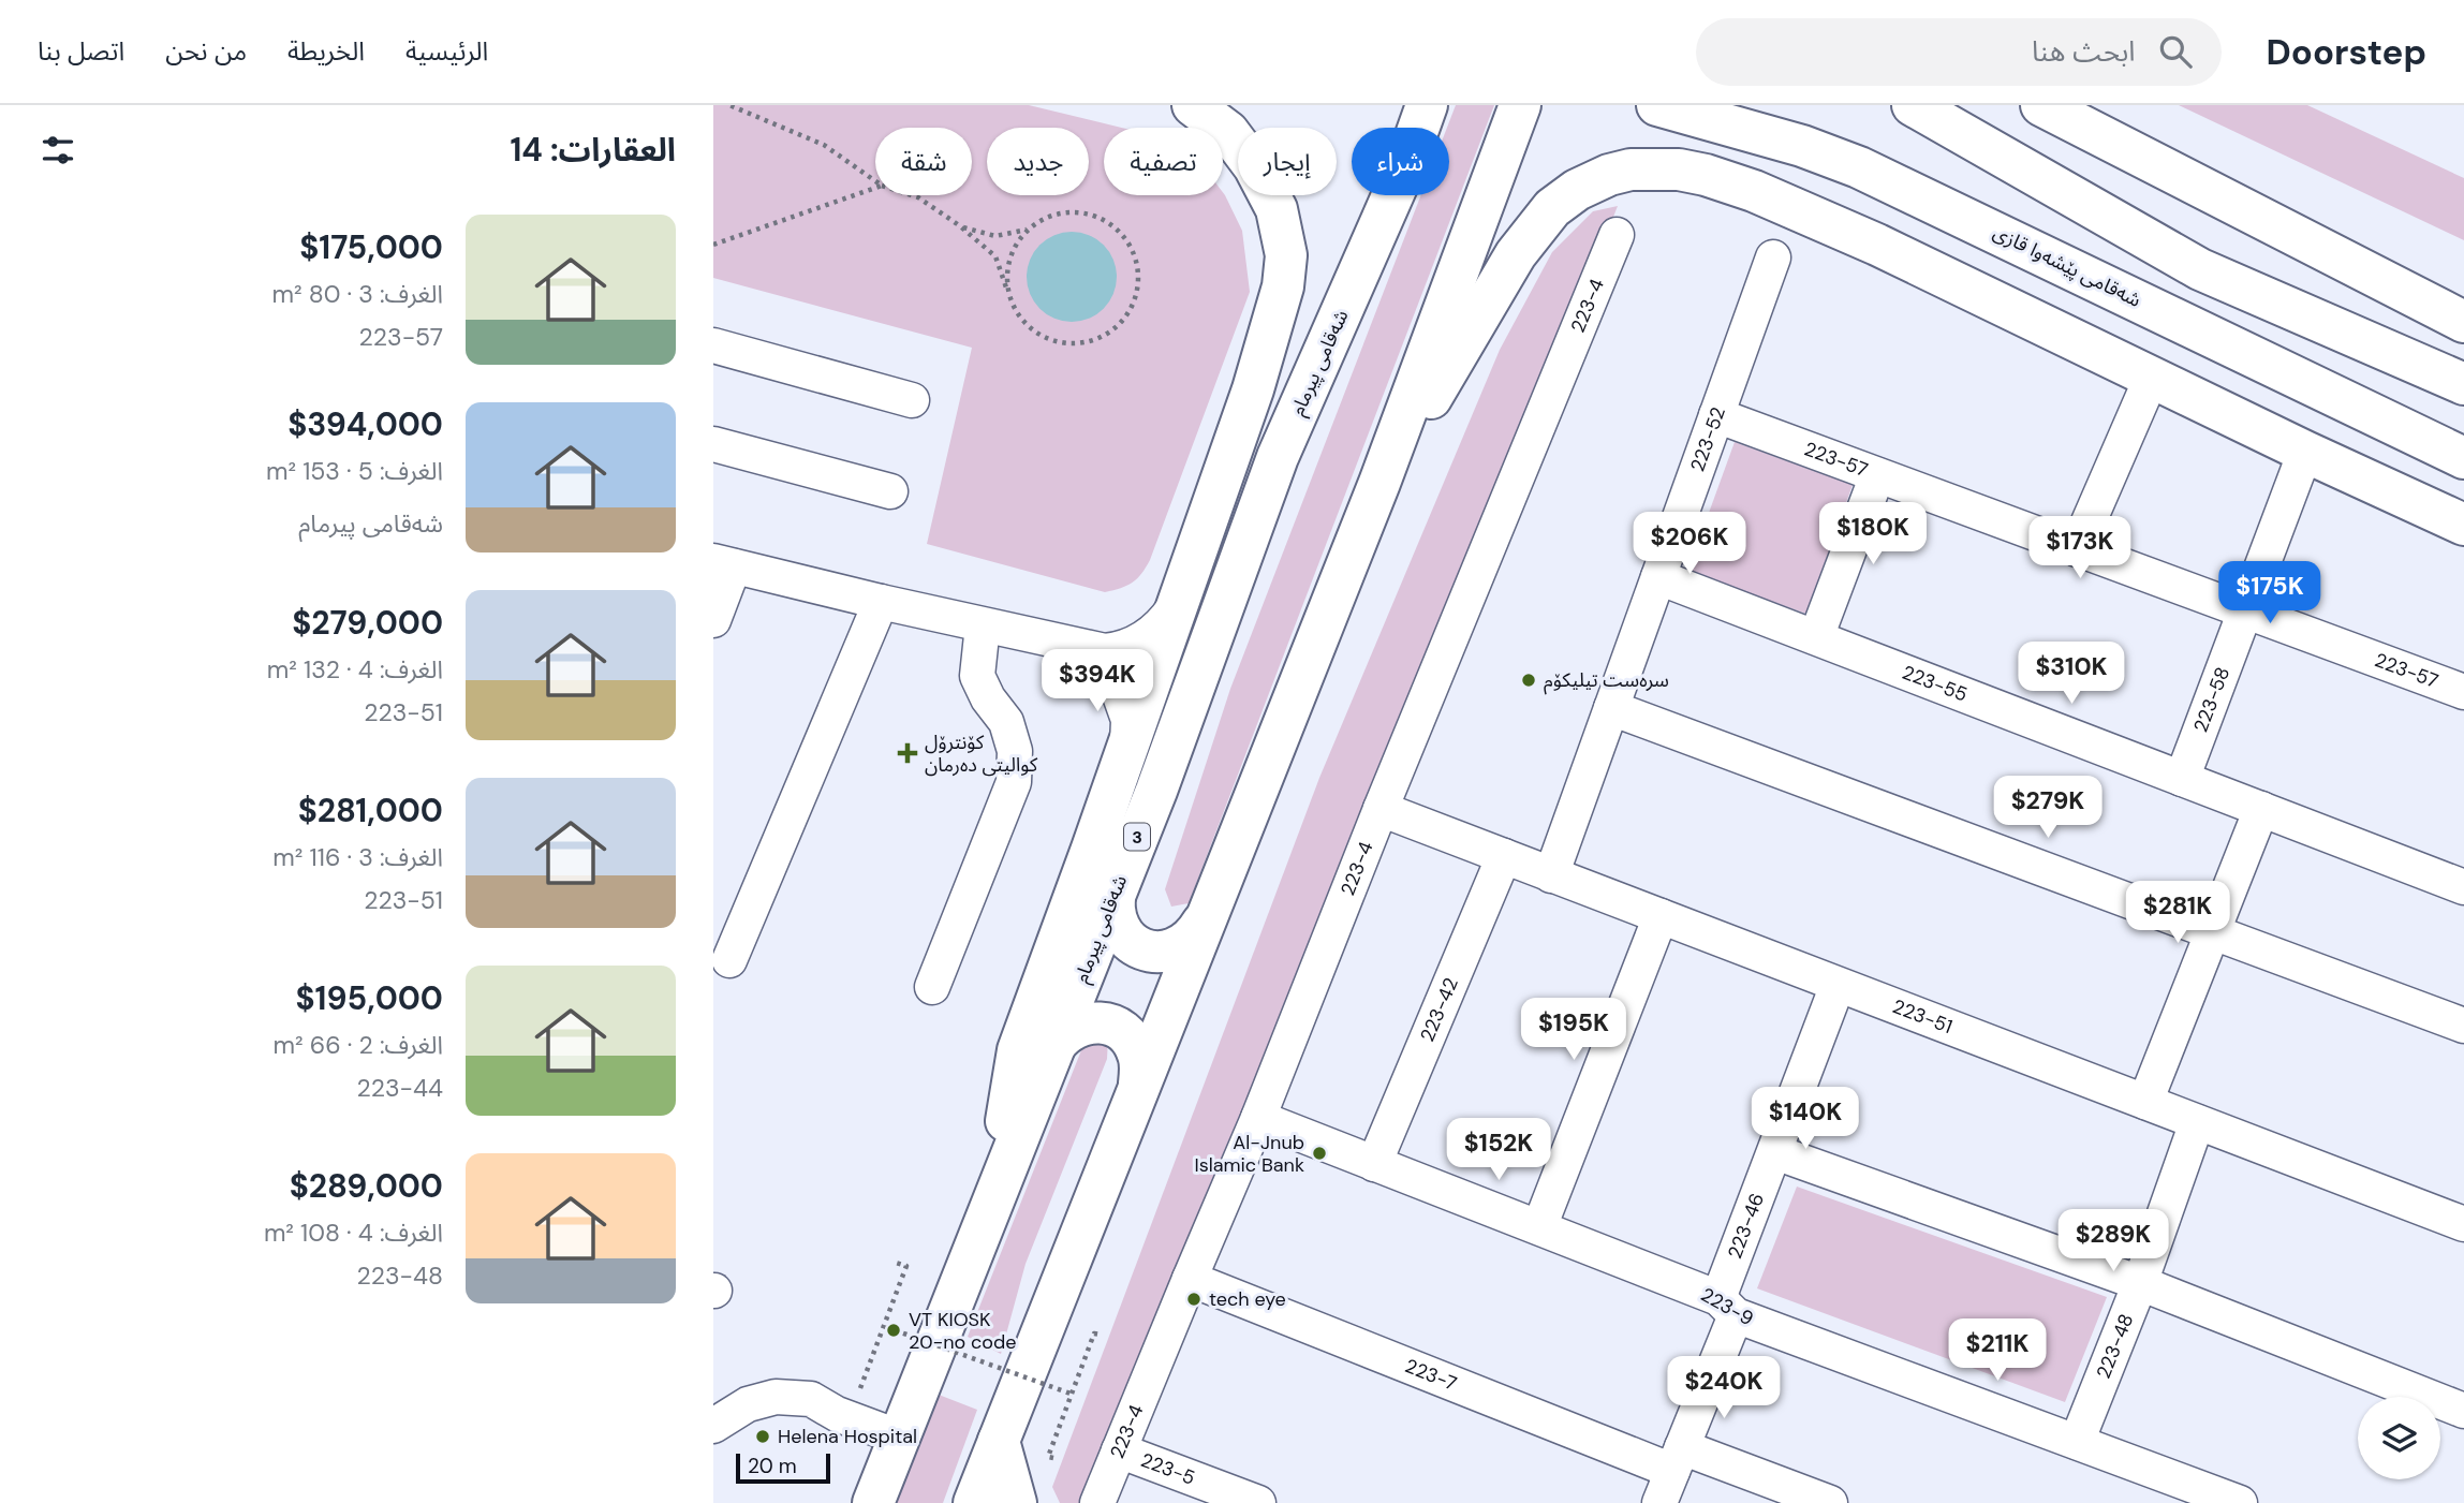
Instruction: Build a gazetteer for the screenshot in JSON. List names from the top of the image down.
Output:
{
  "streets": {
    "main road": ["شەقامی پێشەوا قازی", "شەقامی پیرمام", "3"],
    "street": [
      "223-4",
      "223-52",
      "223-57",
      "223-55",
      "223-58",
      "223-42",
      "223-51",
      "223-46",
      "223-9",
      "223-48",
      "223-7",
      "223-5"
    ]
  },
  "crossings": [
    ["223-4", "223-51"],
    ["223-4", "223-9"],
    ["223-4", "223-7"],
    ["223-4", "223-5"],
    ["223-52", "223-57"],
    ["223-52", "223-55"],
    ["223-52", "223-51"],
    ["223-57", "223-58"],
    ["223-55", "223-58"],
    ["223-42", "223-51"],
    ["223-42", "223-9"],
    ["223-51", "223-46"],
    ["223-51", "223-48"],
    ["223-46", "223-9"],
    ["223-46", "223-7"],
    ["223-9", "223-48"]
  ],
  "places": {
    "other": [
      "سره‌ست تیلیکۆم",
      "Al-Jnub Islamic Bank",
      "tech eye",
      "VT KIOSK 20-no code",
      "Helena Hospital"
    ],
    "health": ["کۆنترۆل کوالیتی دەرمان"]
  },
  "scale_bar": "20 m",
  "page": {
    "header": "Doorstep",
    "search": "ابحث هنا",
    "nav": [
      "الرئيسية",
      "الخريطة",
      "من نحن",
      "اتصل بنا"
    ],
    "heading": "العقارات: 14",
    "chip": [
      "شراء",
      "إيجار",
      "تصفية",
      "جديد",
      "شقة"
    ],
    "list": [
      {
        "name": "$175,000",
        "note": "الغرف: 3 · 80 m² · 223-57"
      },
      {
        "name": "$394,000",
        "note": "الغرف: 5 · 153 m² · شەقامی پیرمام"
      },
      {
        "name": "$279,000",
        "note": "الغرف: 4 · 132 m² · 223-51"
      },
      {
        "name": "$281,000",
        "note": "الغرف: 3 · 116 m² · 223-51"
      },
      {
        "name": "$195,000",
        "note": "الغرف: 2 · 66 m² · 223-44"
      },
      {
        "name": "$289,000",
        "note": "الغرف: 4 · 108 m² · 223-48"
      }
    ],
    "price": [
      "$180K",
      "$206K",
      "$173K",
      "$175K",
      "$310K",
      "$394K",
      "$279K",
      "$281K",
      "$195K",
      "$140K",
      "$152K",
      "$289K",
      "$211K",
      "$240K"
    ],
    "scale": "20 m"
  }
}
